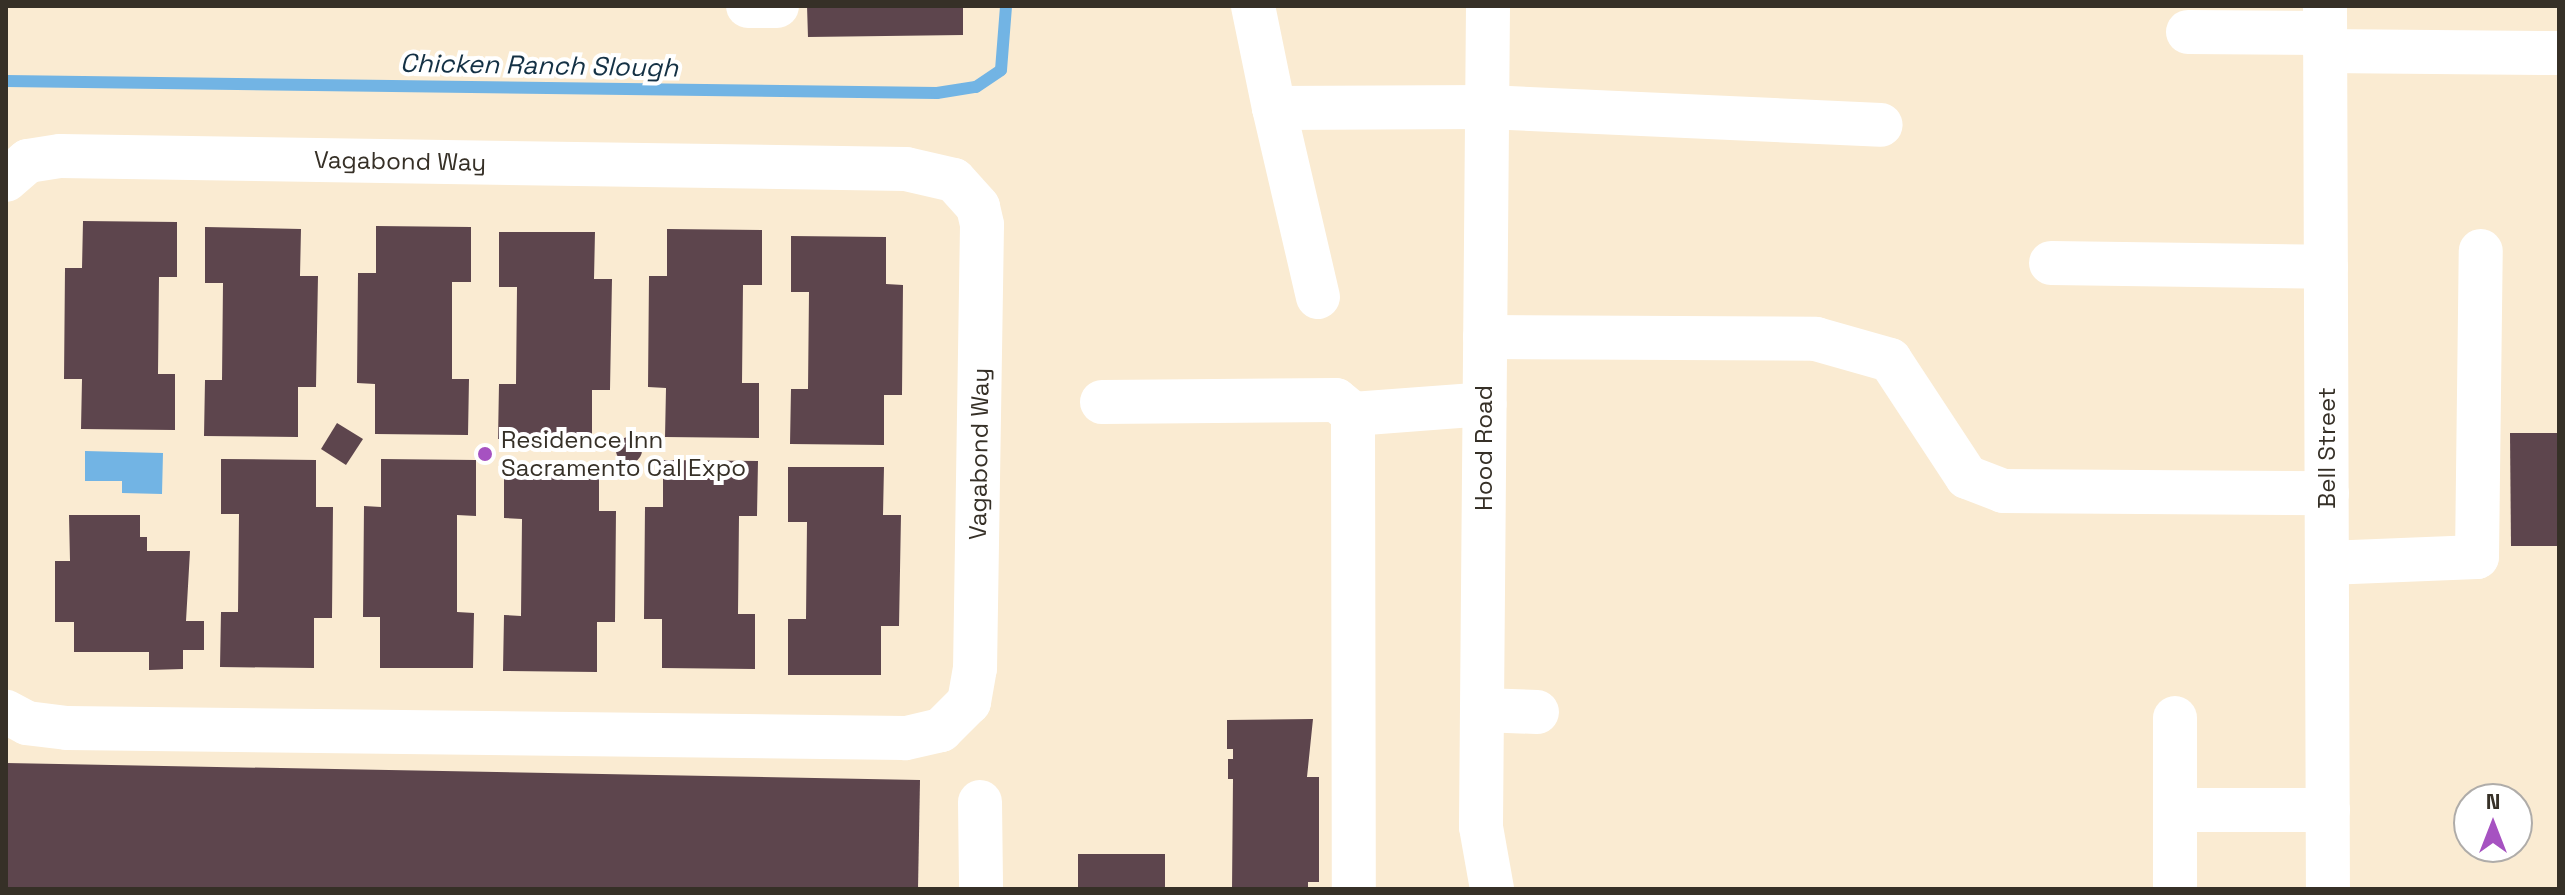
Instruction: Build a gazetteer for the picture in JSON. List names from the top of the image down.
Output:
{
  "streets": {
    "street": ["Vagabond Way", "Hood Road", "Bell Street"]
  },
  "water": ["Chicken Ranch Slough"],
  "places": ["Residence Inn Sacramento Cal Expo"],
  "north": "top"
}
